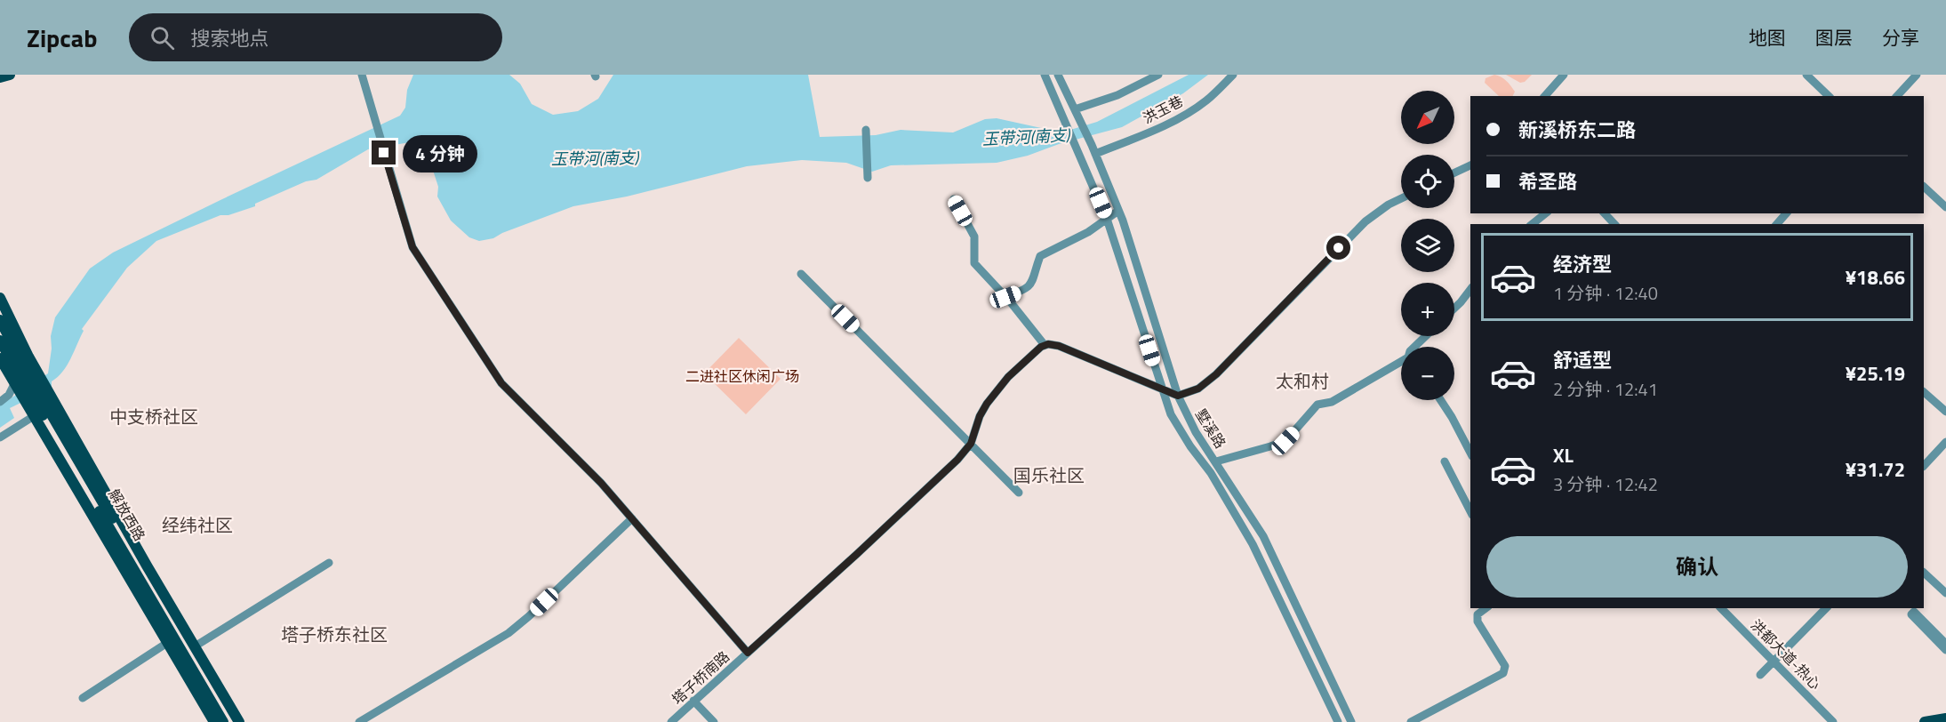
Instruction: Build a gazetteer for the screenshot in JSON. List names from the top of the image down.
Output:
{
  "streets": {
    "main road": ["解放西路"],
    "street": [
      "洪玉巷",
      "墅溪路",
      "洪都大道-热心",
      "塔子桥南路"
    ]
  },
  "crossings": [
    ["洪玉巷", "墅溪路"]
  ],
  "districts": [
    "太和村",
    "中支桥社区",
    "国乐社区",
    "经纬社区",
    "塔子桥东社区"
  ],
  "water": ["玉带河(南支)"],
  "parks": ["二进社区休闲广场"],
  "north": "bottom left",
  "page": {
    "header": "Zipcab",
    "search": "搜索地点",
    "nav": ["地图", "图层", "分享"],
    "map_buttons": ["+", "−"],
    "banner": ["新溪桥东二路", "希圣路"],
    "bubble": "4 分钟",
    "list": [
      {
        "name": "经济型",
        "note": "1 分钟 · 12:40",
        "value": "¥18.66"
      },
      {
        "name": "舒适型",
        "note": "2 分钟 · 12:41",
        "value": "¥25.19"
      },
      {
        "name": "XL",
        "note": "3 分钟 · 12:42",
        "value": "¥31.72"
      }
    ],
    "buttons": "确认"
  }
}
